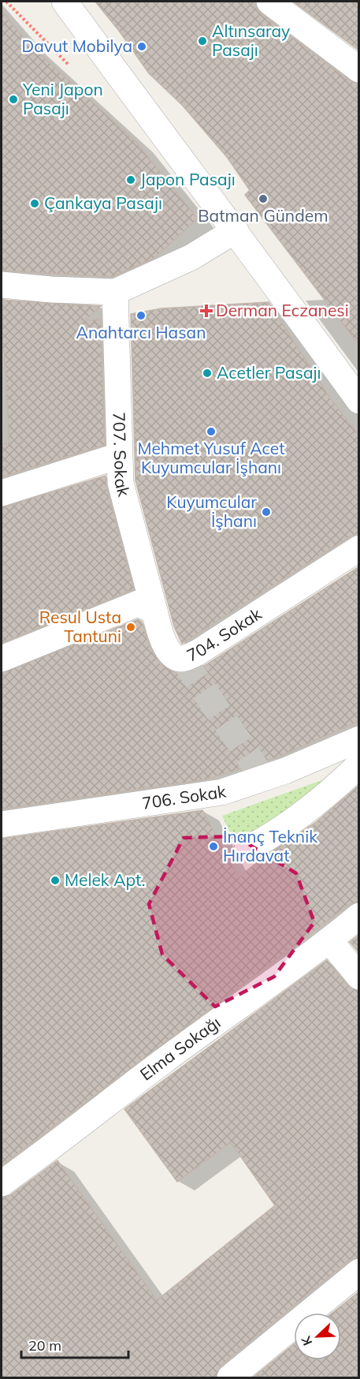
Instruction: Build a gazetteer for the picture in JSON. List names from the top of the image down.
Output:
{
  "streets": {
    "street": [
      "707. Sokak",
      "704. Sokak",
      "706. Sokak",
      "Elma Sokağı"
    ]
  },
  "crossings": [
    ["707. Sokak", "704. Sokak"]
  ],
  "places": {
    "other": [
      "Altınsaray Pasajı",
      "Davut Mobilya",
      "Yeni Japon Pasajı",
      "Japon Pasajı",
      "Batman Gündem",
      "Çankaya Pasajı",
      "Anahtarcı Hasan",
      "Acetler Pasajı",
      "Mehmet Yusuf Acet Kuyumcular İşhanı",
      "Kuyumcular İşhanı",
      "Resul Usta Tantuni",
      "İnanç Teknik Hırdavat",
      "Melek Apt."
    ],
    "health": ["Derman Eczanesi"]
  },
  "scale_bar": "20 m",
  "north": "bottom left"
}
